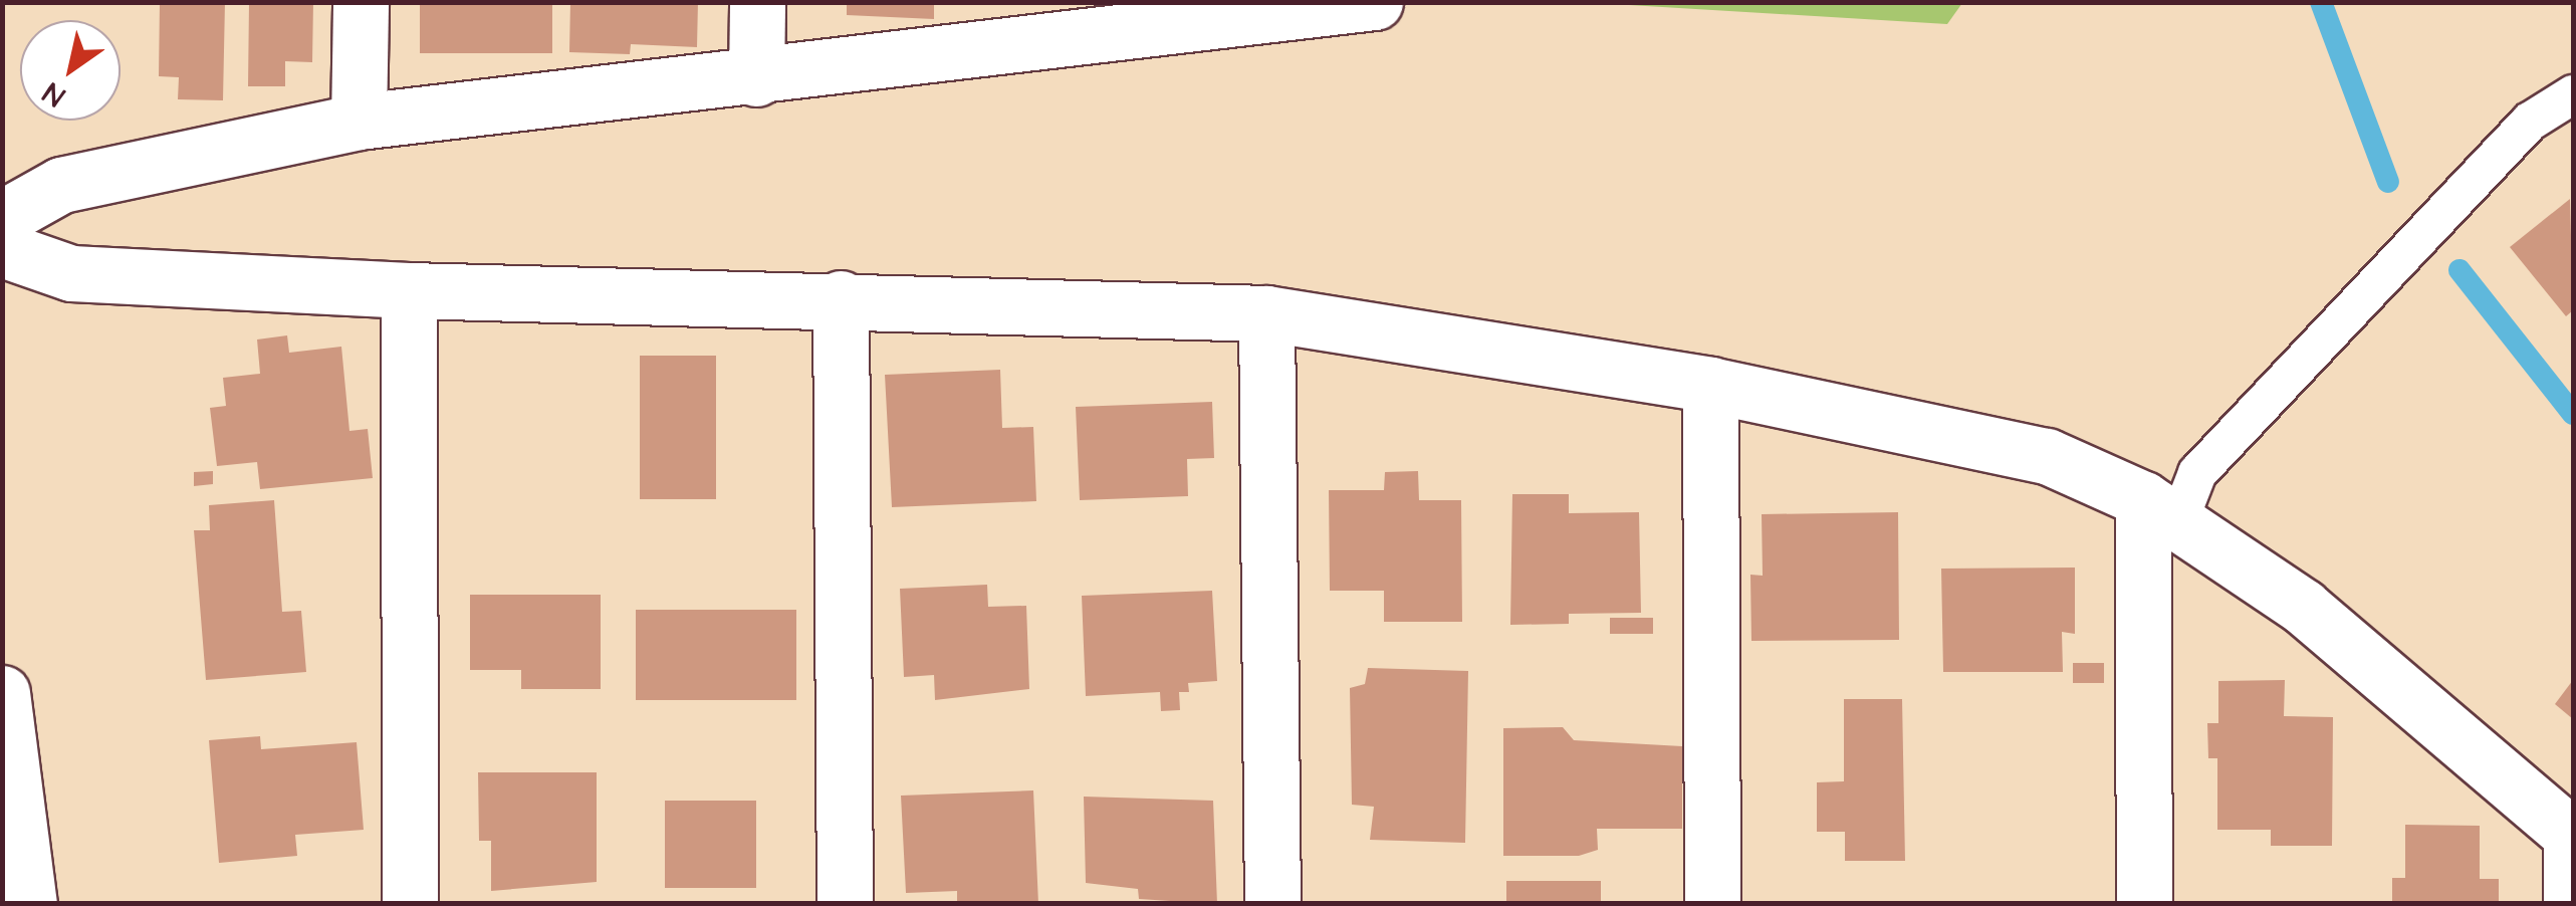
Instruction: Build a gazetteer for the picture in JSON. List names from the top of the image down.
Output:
{
  "north": "bottom left"
}
